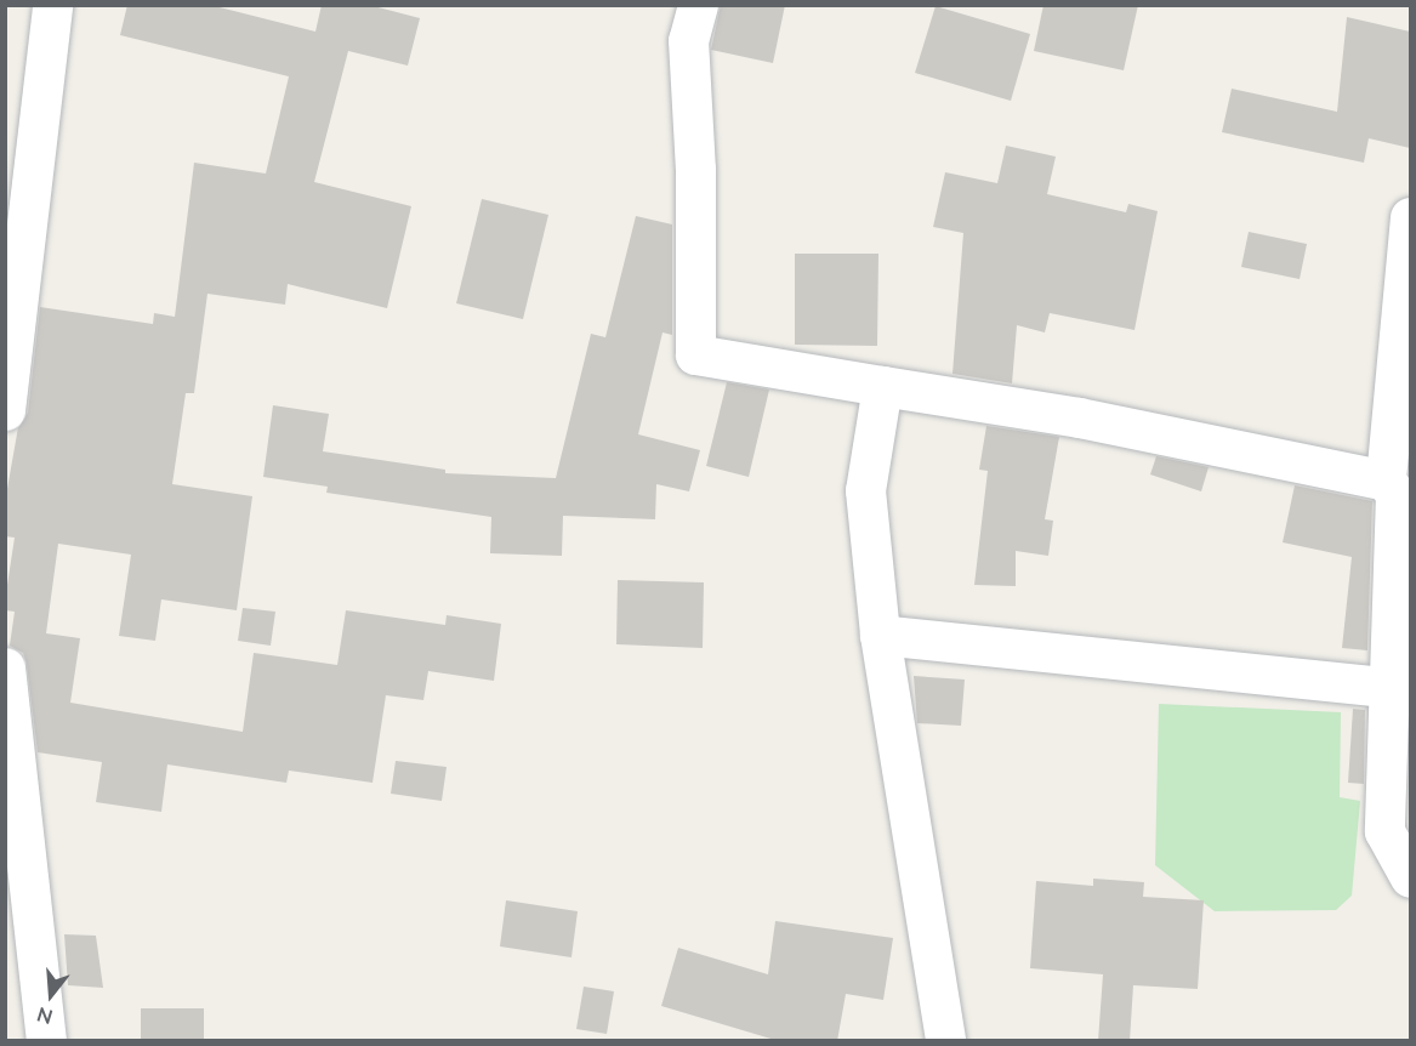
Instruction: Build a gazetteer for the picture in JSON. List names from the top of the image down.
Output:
{
  "north": "bottom"
}
